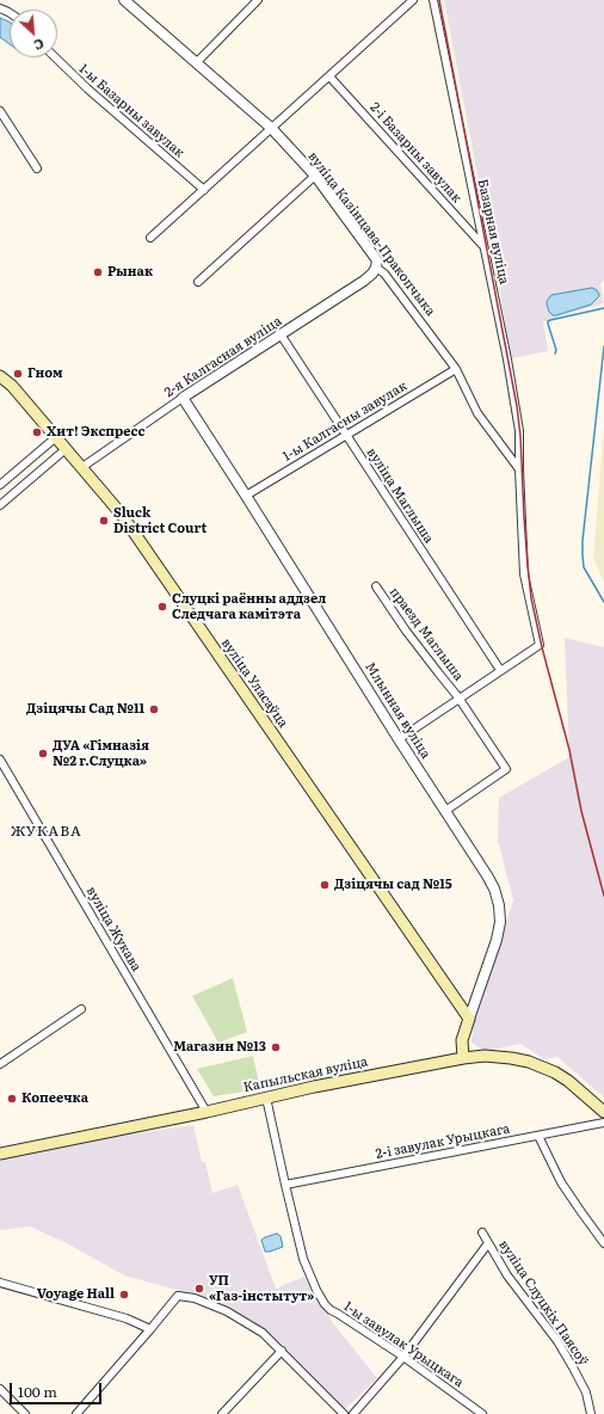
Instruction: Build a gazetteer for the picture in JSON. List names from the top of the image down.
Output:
{
  "streets": {
    "main road": ["вуліца Уласаўца", "Млынная вуліца", "Капыльская вуліца"],
    "street": [
      "1-ы Базарны завулак",
      "2-і Базарны завулак",
      "Базарная вуліца",
      "вуліца Казінцава-Пракопчыка",
      "2-я Калгасная вуліца",
      "1-ы Калгасны завулак",
      "вуліца Маглыша",
      "праезд Маглыша",
      "вуліца Жукава",
      "2-і завулак Урыцкага",
      "вуліца Слуцкіх Паясоў",
      "1-ы завулак Урыцкага"
    ]
  },
  "crossings": [
    ["2-і Базарны завулак", "Базарная вуліца"],
    ["Базарная вуліца", "вуліца Казінцава-Пракопчыка"],
    ["вуліца Казінцава-Пракопчыка", "2-я Калгасная вуліца"],
    ["вуліца Казінцава-Пракопчыка", "1-ы Калгасны завулак"],
    ["2-я Калгасная вуліца", "вуліца Маглыша"],
    ["2-я Калгасная вуліца", "вуліца Уласаўца"],
    ["2-я Калгасная вуліца", "Млынная вуліца"],
    ["1-ы Калгасны завулак", "вуліца Маглыша"],
    ["1-ы Калгасны завулак", "Млынная вуліца"],
    ["праезд Маглыша", "Млынная вуліца"],
    ["вуліца Уласаўца", "Млынная вуліца"],
    ["Млынная вуліца", "Капыльская вуліца"],
    ["вуліца Жукава", "Капыльская вуліца"],
    ["Капыльская вуліца", "1-ы завулак Урыцкага"],
    ["2-і завулак Урыцкага", "1-ы завулак Урыцкага"]
  ],
  "districts": ["ЖУКАВА"],
  "places": [
    "Рынак",
    "Гном",
    "Хит! Экспресс",
    "Sluck District Court",
    "Слуцкі раённы аддзел Следчага камітэта",
    "Дзіцячы Сад №11",
    "ДУА «Гімназія №2 г.Слуцка»",
    "Дзіцячы сад №15",
    "Магазин №13",
    "Копеечка",
    "УП «Газ-інстытут»",
    "Voyage Hall"
  ],
  "scale_bar": "100 m",
  "north": "bottom right"
}
